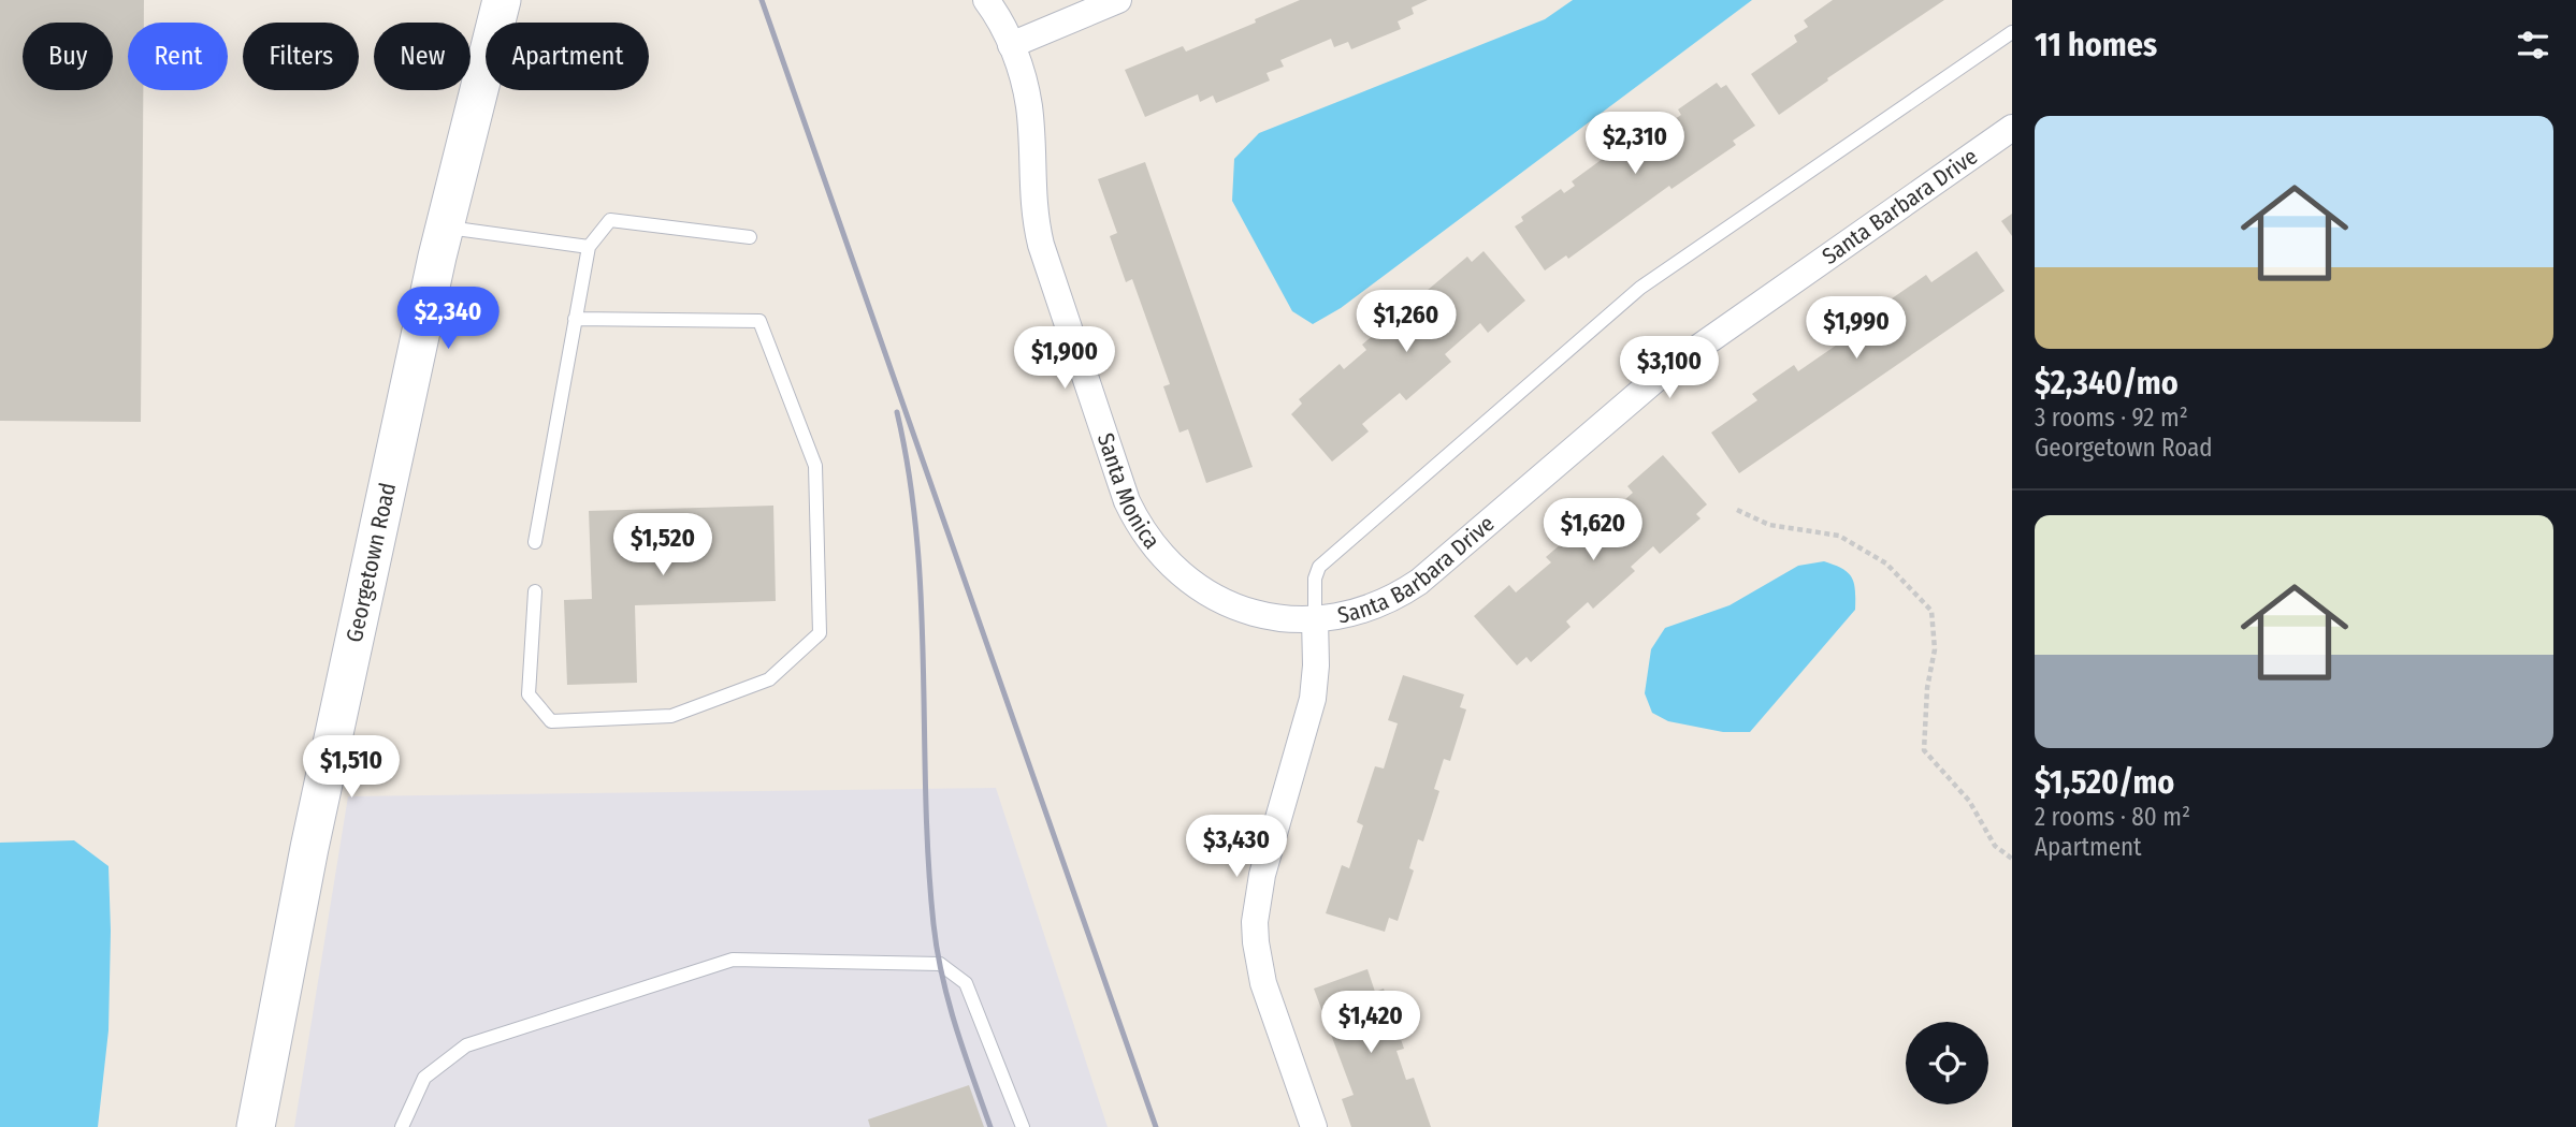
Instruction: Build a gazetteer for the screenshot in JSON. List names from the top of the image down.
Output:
{
  "streets": {
    "main road": ["Georgetown Road"],
    "street": ["Santa Barbara Drive", "Santa Monica"]
  },
  "crossings": [
    ["Santa Barbara Drive", "Santa Monica"]
  ],
  "page": {
    "heading": "11 homes",
    "chip": [
      "Buy",
      "Rent",
      "Filters",
      "New",
      "Apartment"
    ],
    "list": [
      {
        "name": "$2,340/mo",
        "note": "3 rooms · 92 m² · Georgetown Road"
      },
      {
        "name": "$1,520/mo",
        "note": "2 rooms · 80 m² · Apartment"
      }
    ],
    "price": [
      "$2,310",
      "$2,340",
      "$1,260",
      "$1,990",
      "$1,900",
      "$3,100",
      "$1,620",
      "$1,520",
      "$1,510",
      "$3,430",
      "$1,420"
    ]
  }
}
